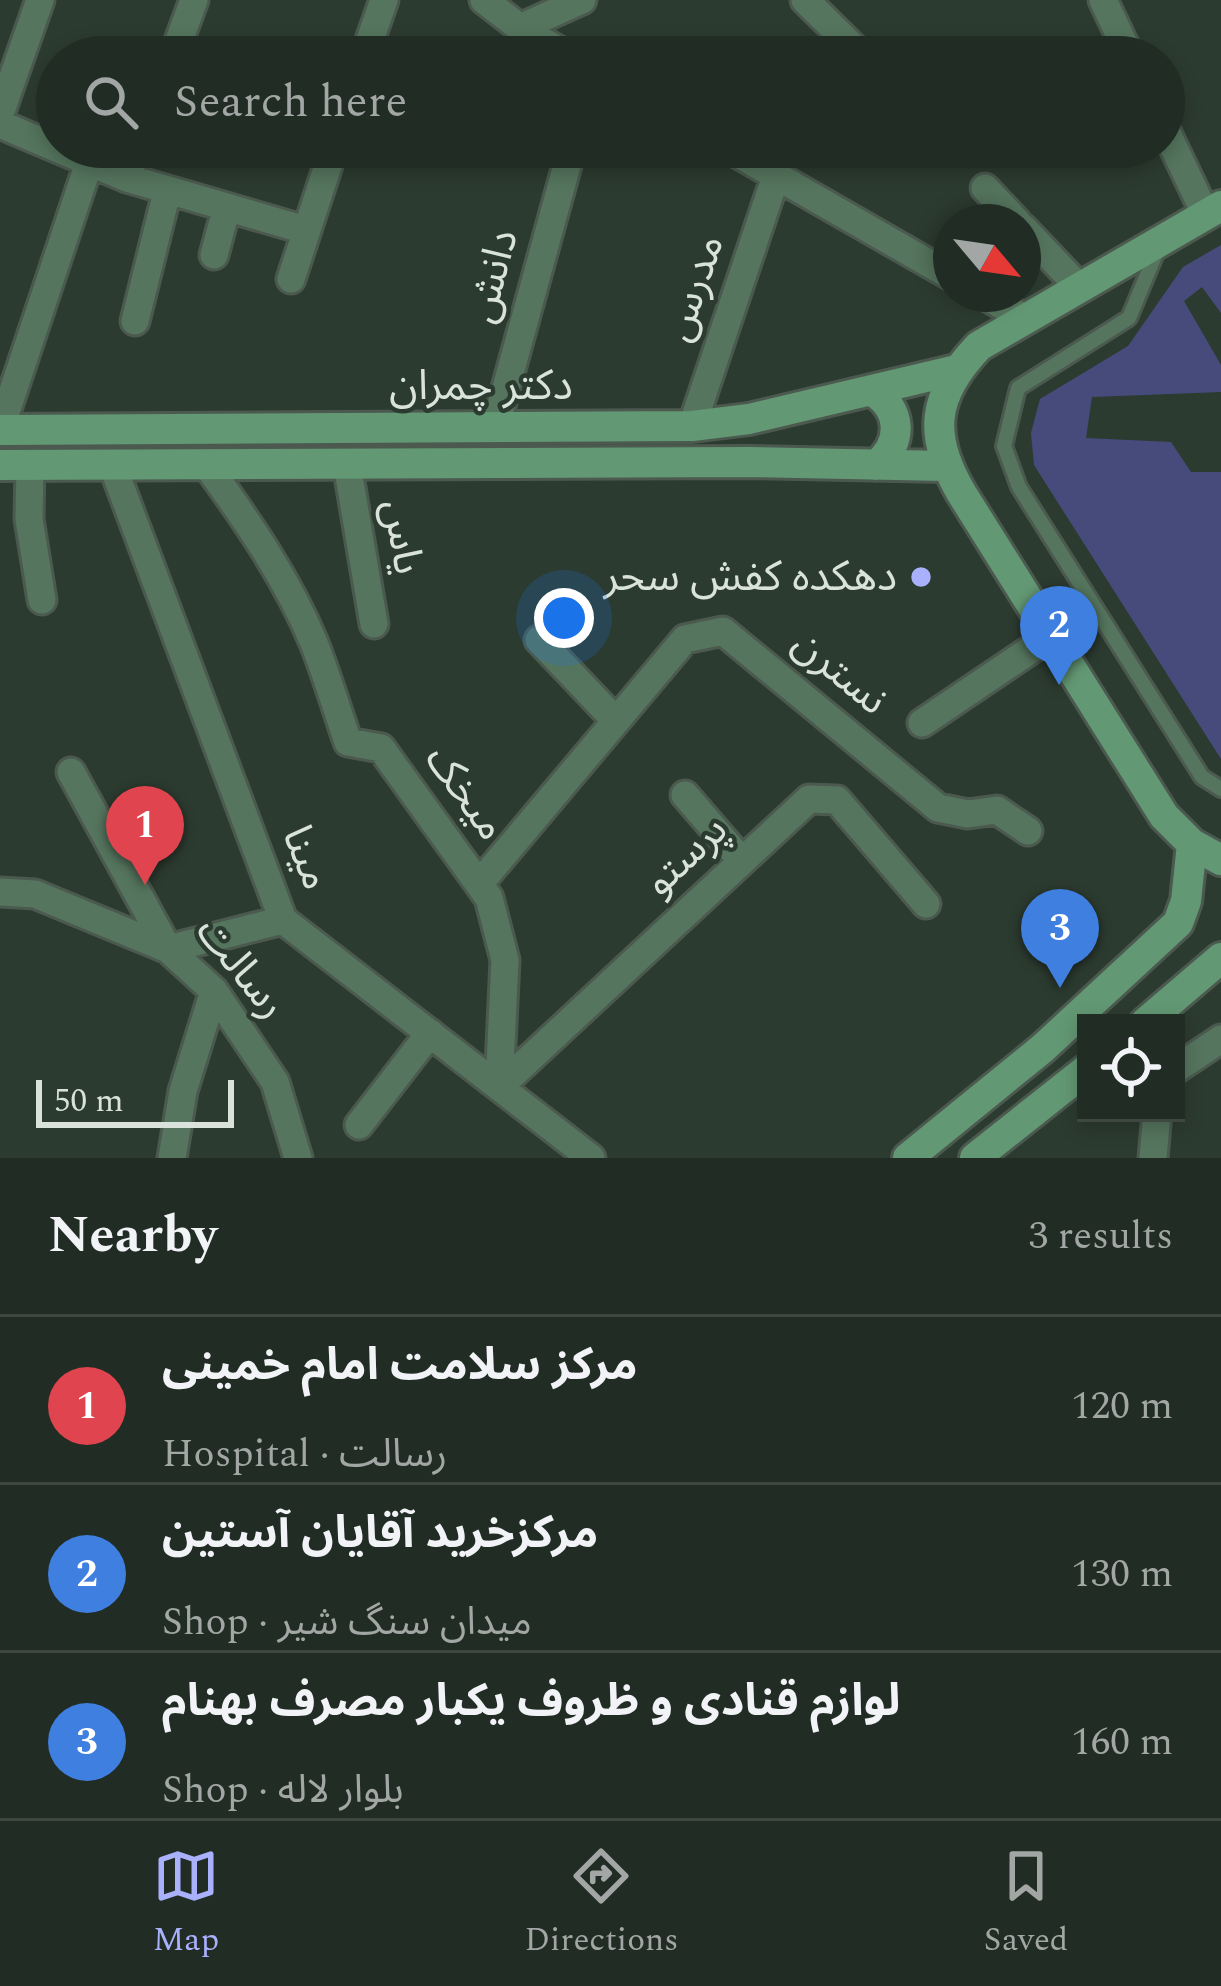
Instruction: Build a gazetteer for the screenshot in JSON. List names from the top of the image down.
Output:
{
  "streets": {
    "main road": ["دکتر چمران"],
    "street": [
      "دانش",
      "مدرس",
      "یاس",
      "نسترن",
      "میخک",
      "پرستو",
      "مینا",
      "رسالت"
    ]
  },
  "crossings": [
    ["دانش", "دکتر چمران"],
    ["مدرس", "دکتر چمران"],
    ["دکتر چمران", "یاس"],
    ["دکتر چمران", "میخک"],
    ["دکتر چمران", "مینا"],
    ["نسترن", "میخک"],
    ["میخک", "پرستو"],
    ["میخک", "مینا"],
    ["پرستو", "مینا"]
  ],
  "places": ["دهکده کفش سحر"],
  "scale_bar": "50 m",
  "north": "bottom right",
  "page": {
    "search": "Search here",
    "pins": ["2", "1", "3"],
    "scale": "50 m",
    "heading": ["Nearby", "3 results"],
    "list": [
      {
        "mark": "1",
        "name": "مرکز سلامت امام خمینی",
        "note": "Hospital · رسالت",
        "value": "120 m"
      },
      {
        "mark": "2",
        "name": "مرکزخرید آقایان آستین",
        "note": "Shop · میدان سنگ شیر",
        "value": "130 m"
      },
      {
        "mark": "3",
        "name": "لوازم قنادی و ظروف یکبار مصرف بهنام",
        "note": "Shop · بلوار لاله",
        "value": "160 m"
      }
    ],
    "nav": ["Map", "Directions", "Saved"]
  }
}
